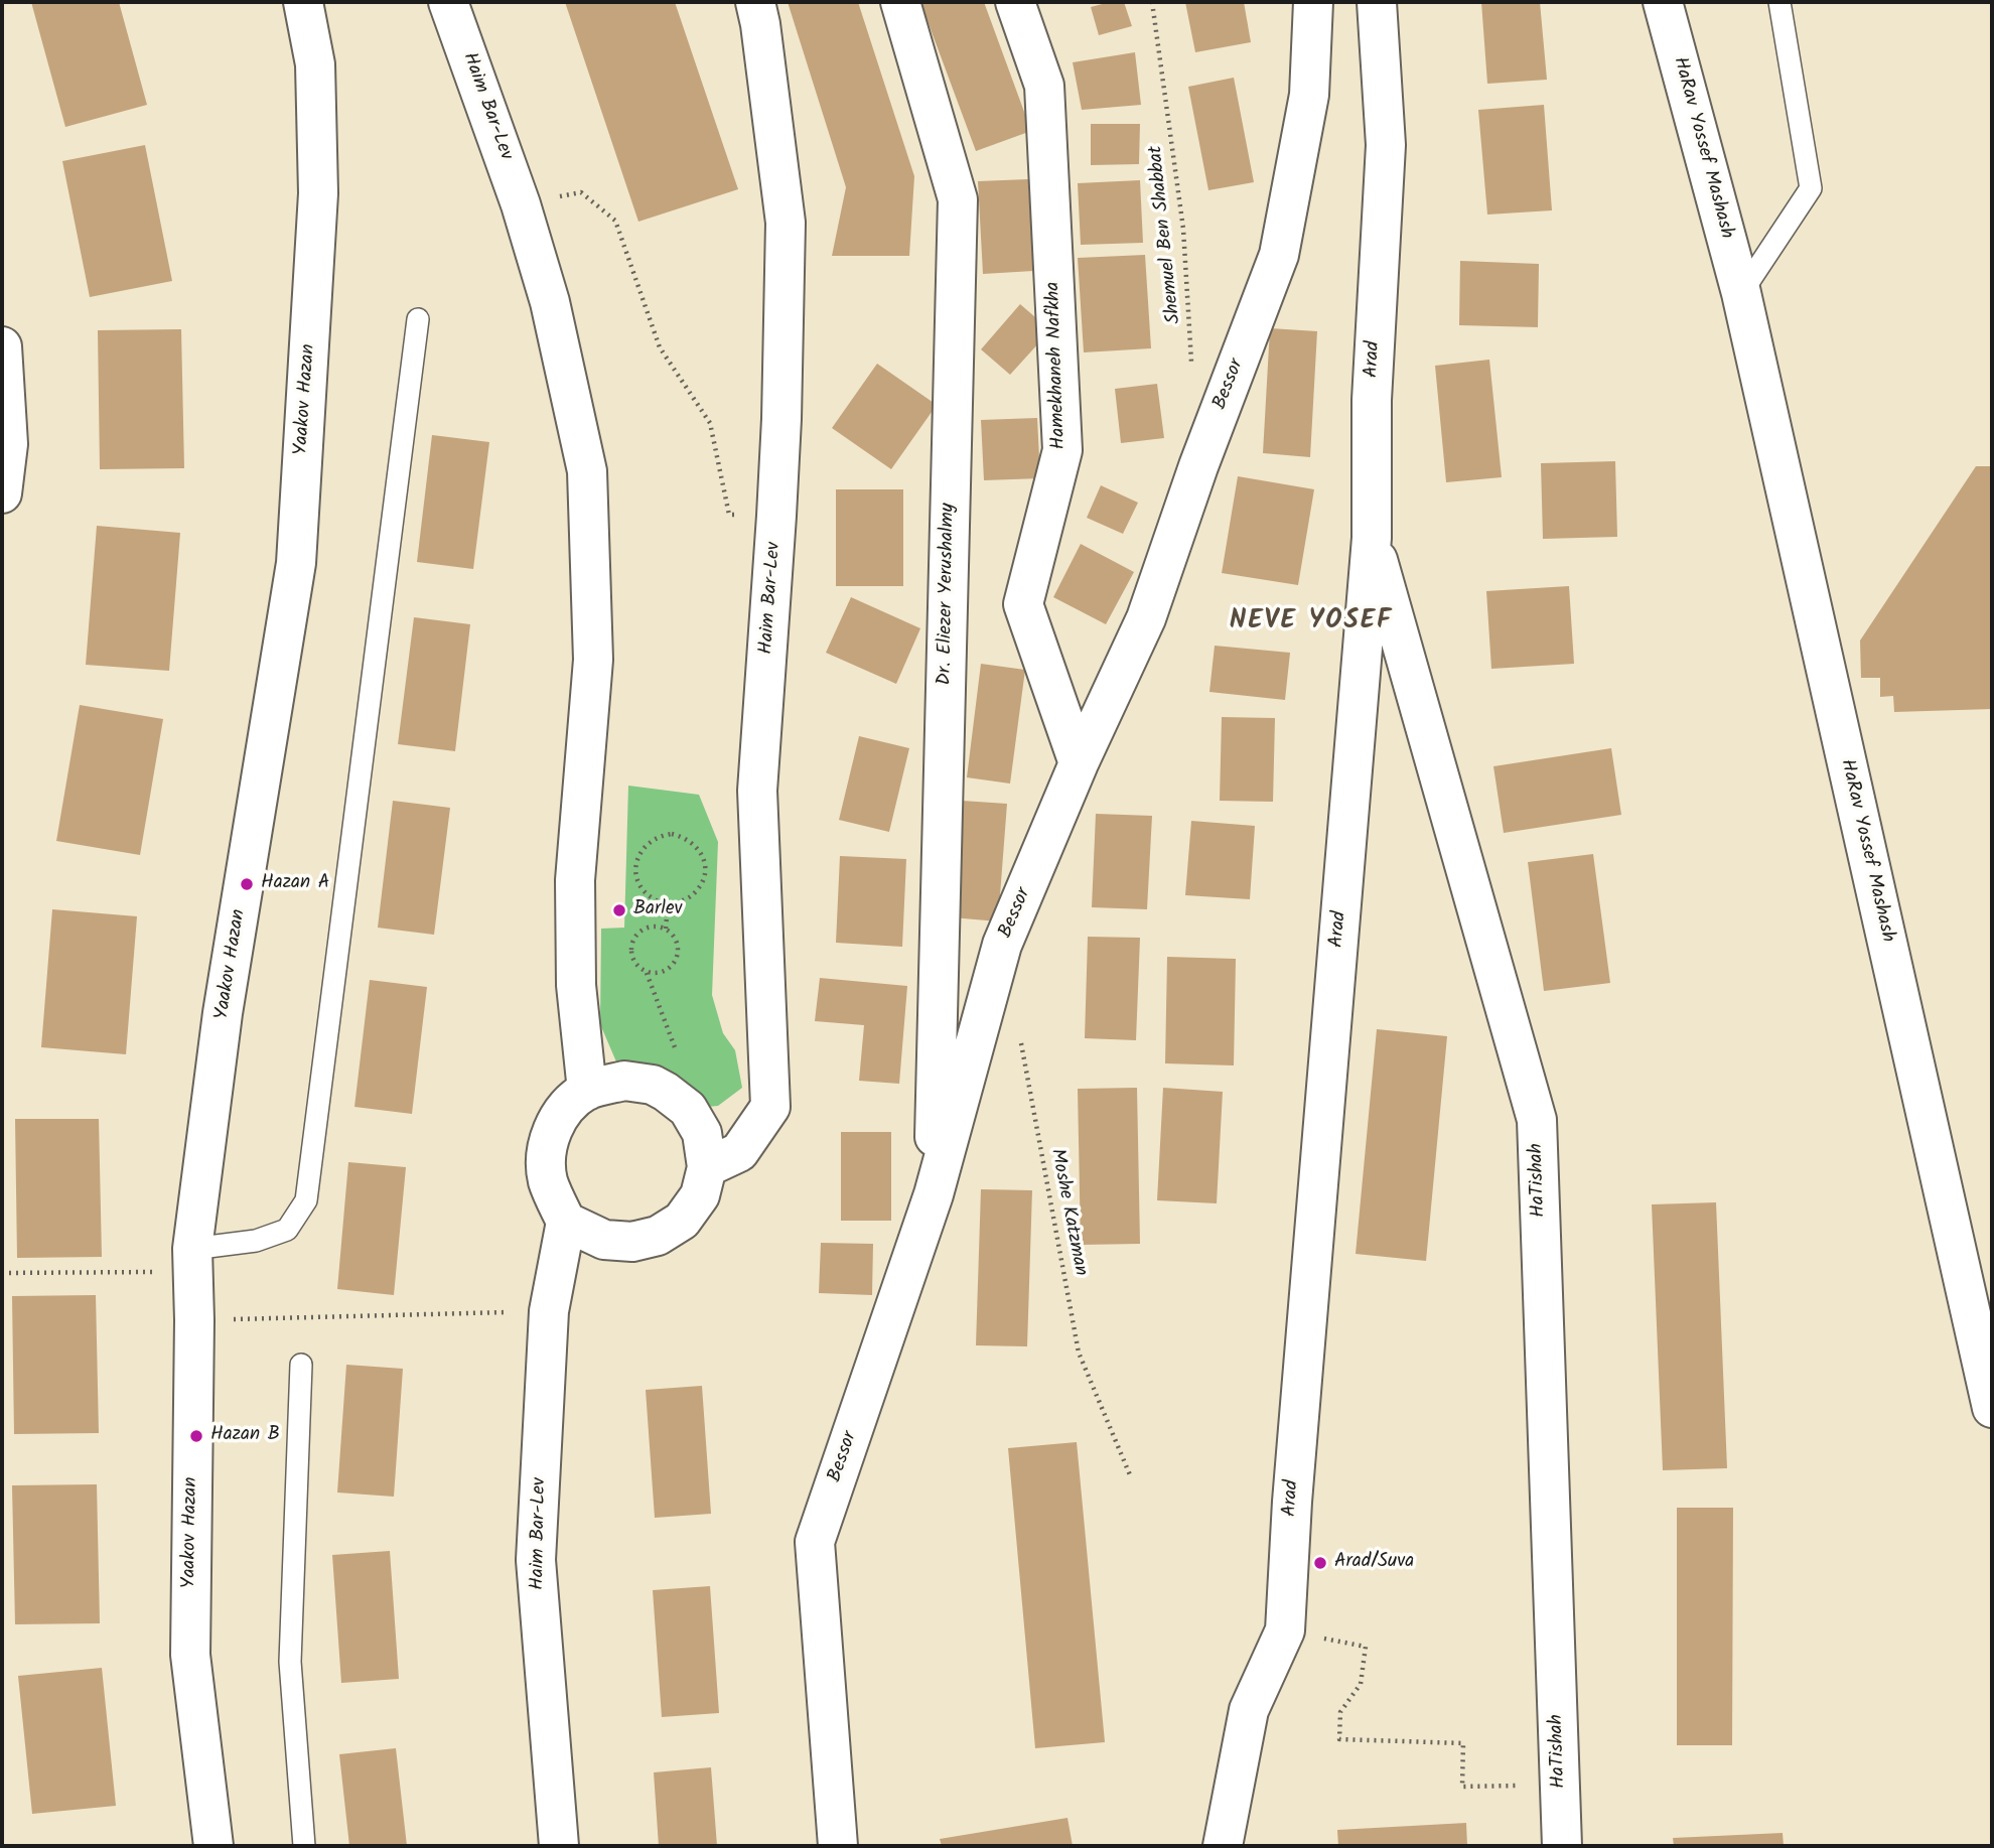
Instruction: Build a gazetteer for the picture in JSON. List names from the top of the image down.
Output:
{
  "streets": {
    "street": [
      "Haim Bar-Lev",
      "HaRav Yossef Mashash",
      "Arad",
      "Hamekhaneh Nafkha",
      "Bessor",
      "Yaakov Hazan",
      "Dr. Eliezer Yerushalmy",
      "HaTishah"
    ],
    "path": ["Shemuel Ben Shabbat", "Moshe Katzman"]
  },
  "crossings": [
    ["Arad", "HaTishah"],
    ["Hamekhaneh Nafkha", "Bessor"],
    ["Bessor", "Dr. Eliezer Yerushalmy"]
  ],
  "districts": ["NEVE YOSEF"],
  "places": [
    "Hazan A",
    "Barlev",
    "Hazan B",
    "Arad/Suva"
  ]
}
